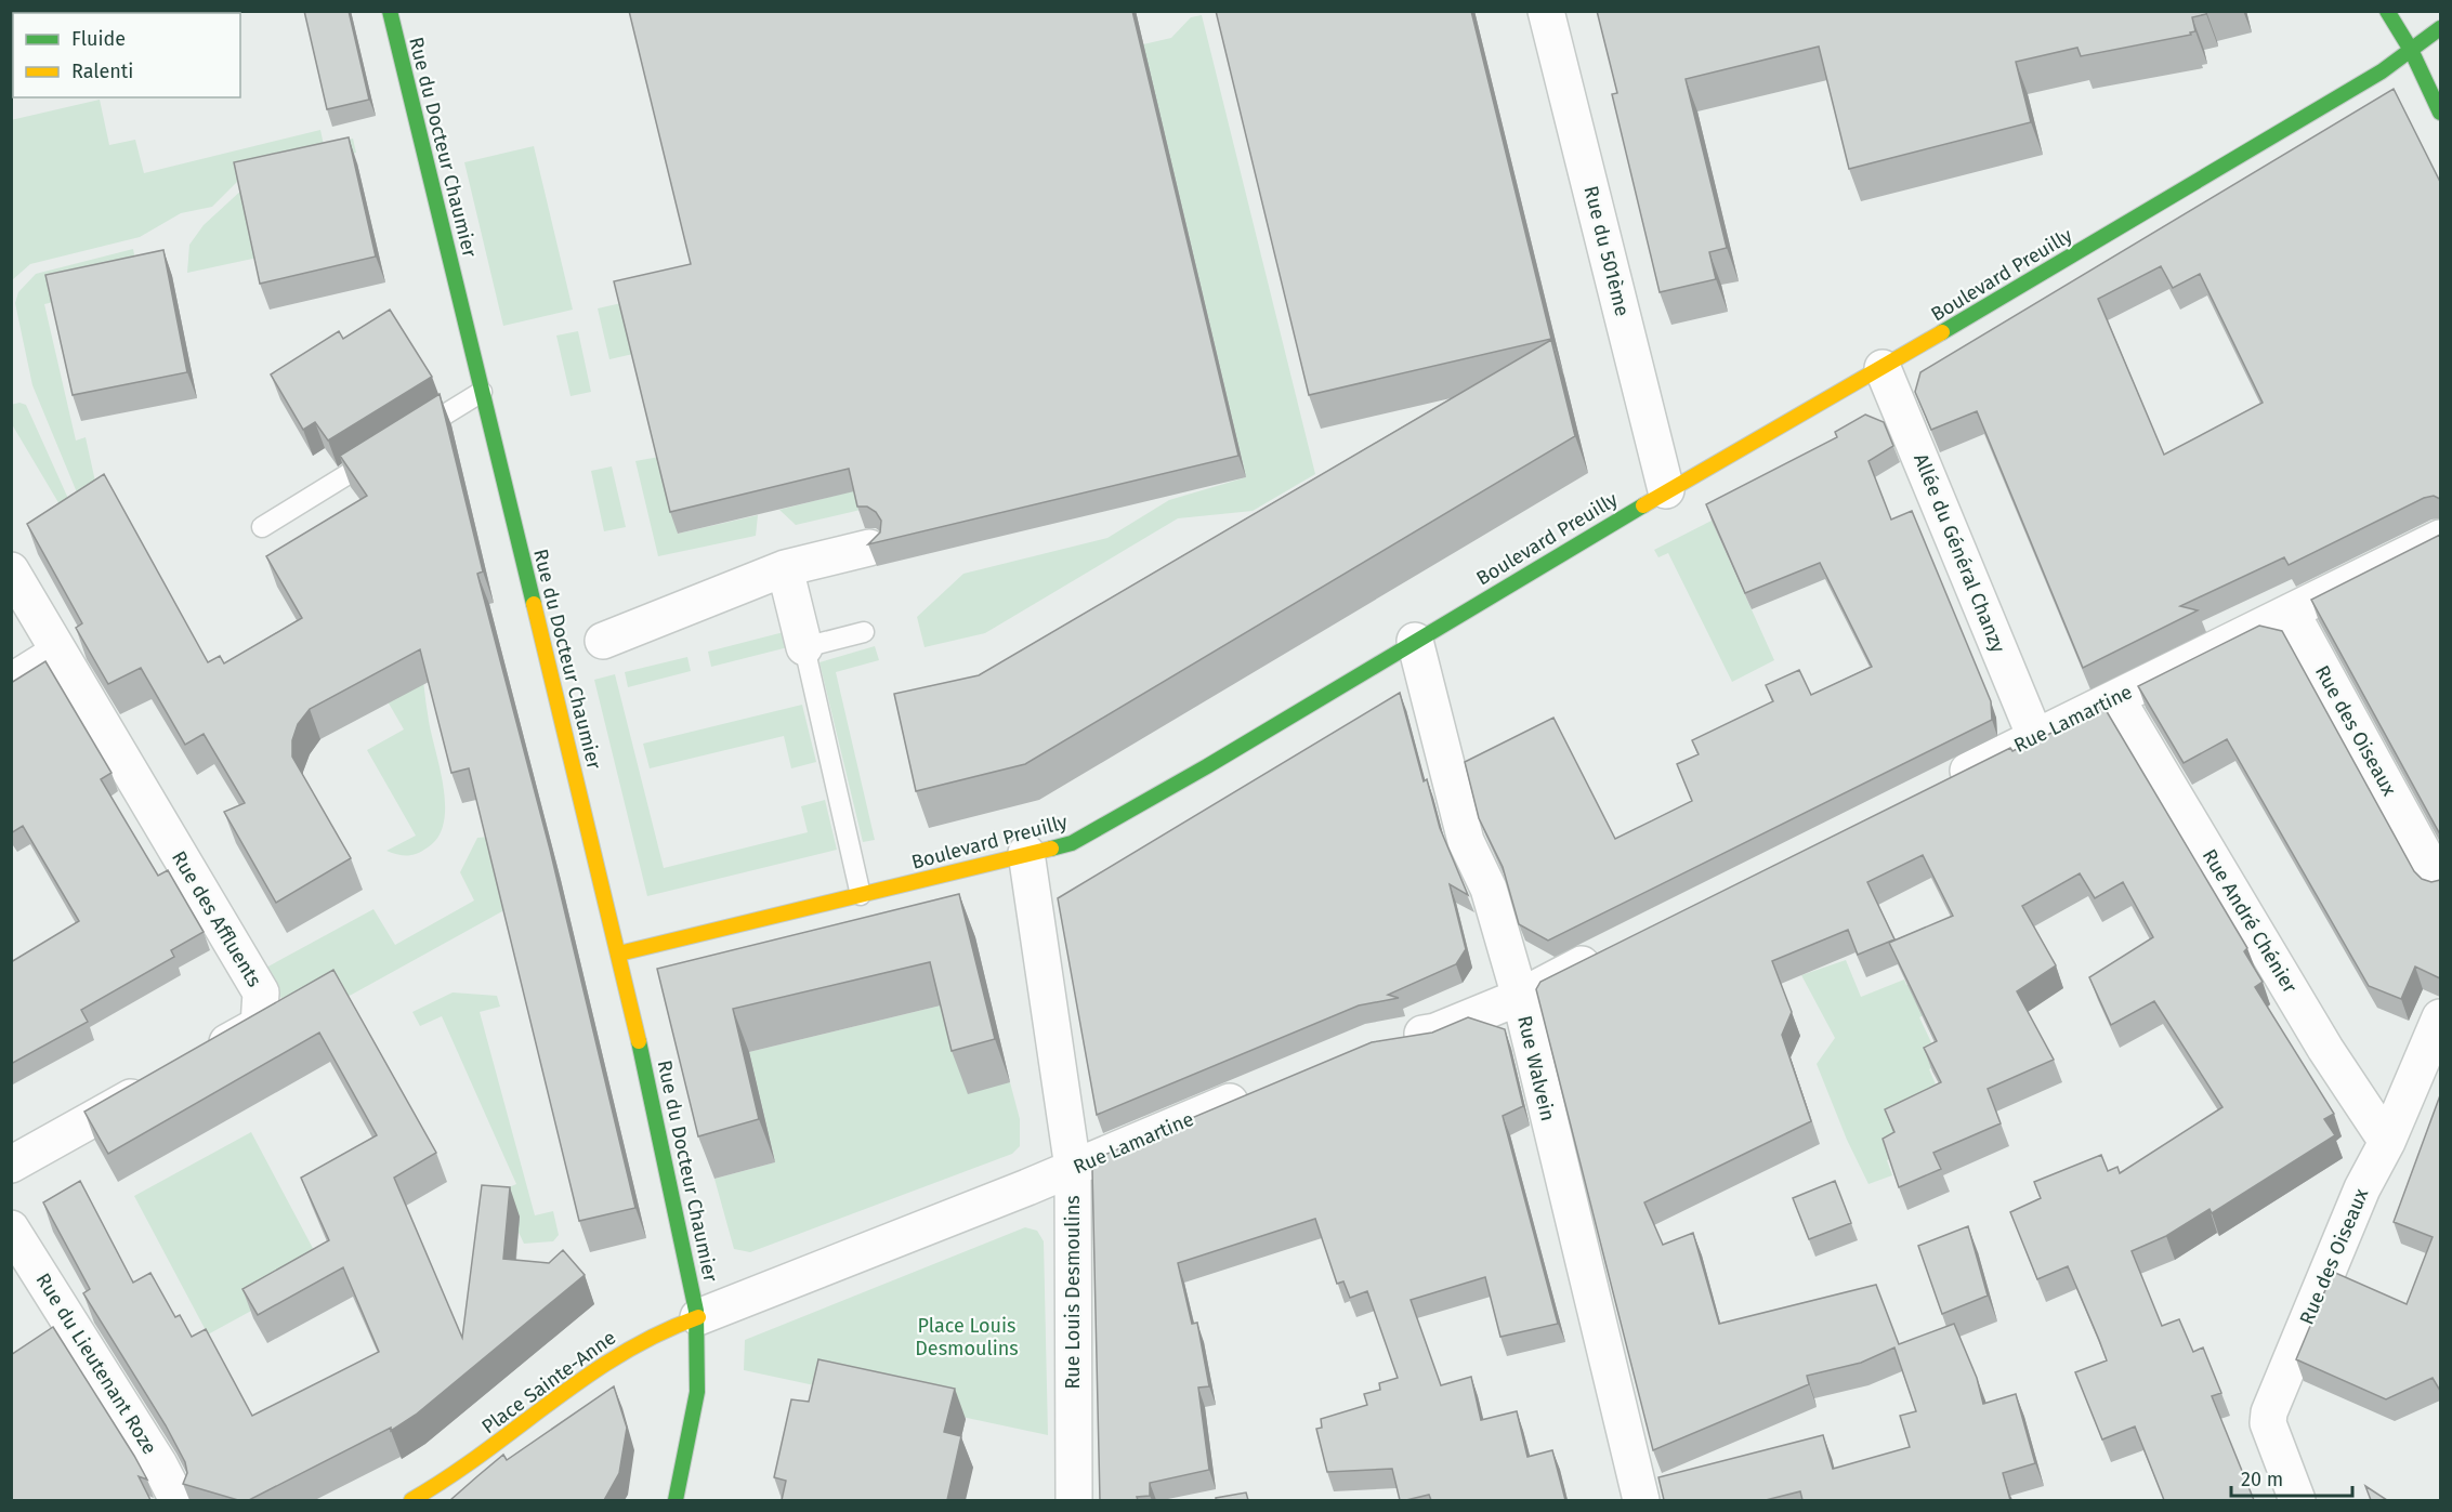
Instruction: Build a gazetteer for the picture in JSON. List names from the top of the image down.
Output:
{
  "streets": {
    "street": [
      "Rue du Docteur Chaumier",
      "Rue du 501ème",
      "Boulevard Preuilly",
      "Allée du Général Chanzy",
      "Rue Lamartine",
      "Rue des Oiseaux",
      "Rue des Affluents",
      "Rue André Chénier",
      "Rue Walvein",
      "Rue Louis Desmoulins",
      "Rue du Lieutenant Roze",
      "Place Sainte-Anne"
    ]
  },
  "crossings": [
    ["Rue du Docteur Chaumier", "Boulevard Preuilly"],
    ["Rue du Docteur Chaumier", "Rue Lamartine"],
    ["Rue du Docteur Chaumier", "Place Sainte-Anne"],
    ["Rue du 501ème", "Boulevard Preuilly"],
    ["Boulevard Preuilly", "Allée du Général Chanzy"],
    ["Boulevard Preuilly", "Rue Walvein"],
    ["Boulevard Preuilly", "Rue Louis Desmoulins"],
    ["Allée du Général Chanzy", "Rue Lamartine"],
    ["Rue Lamartine", "Rue des Oiseaux"],
    ["Rue Lamartine", "Rue André Chénier"],
    ["Rue Lamartine", "Rue Louis Desmoulins"],
    ["Rue Lamartine", "Place Sainte-Anne"],
    ["Rue des Oiseaux", "Rue André Chénier"]
  ],
  "parks": ["Place Louis Desmoulins"],
  "legend": ["Fluide", "Ralenti"],
  "scale_bar": "20 m"
}
